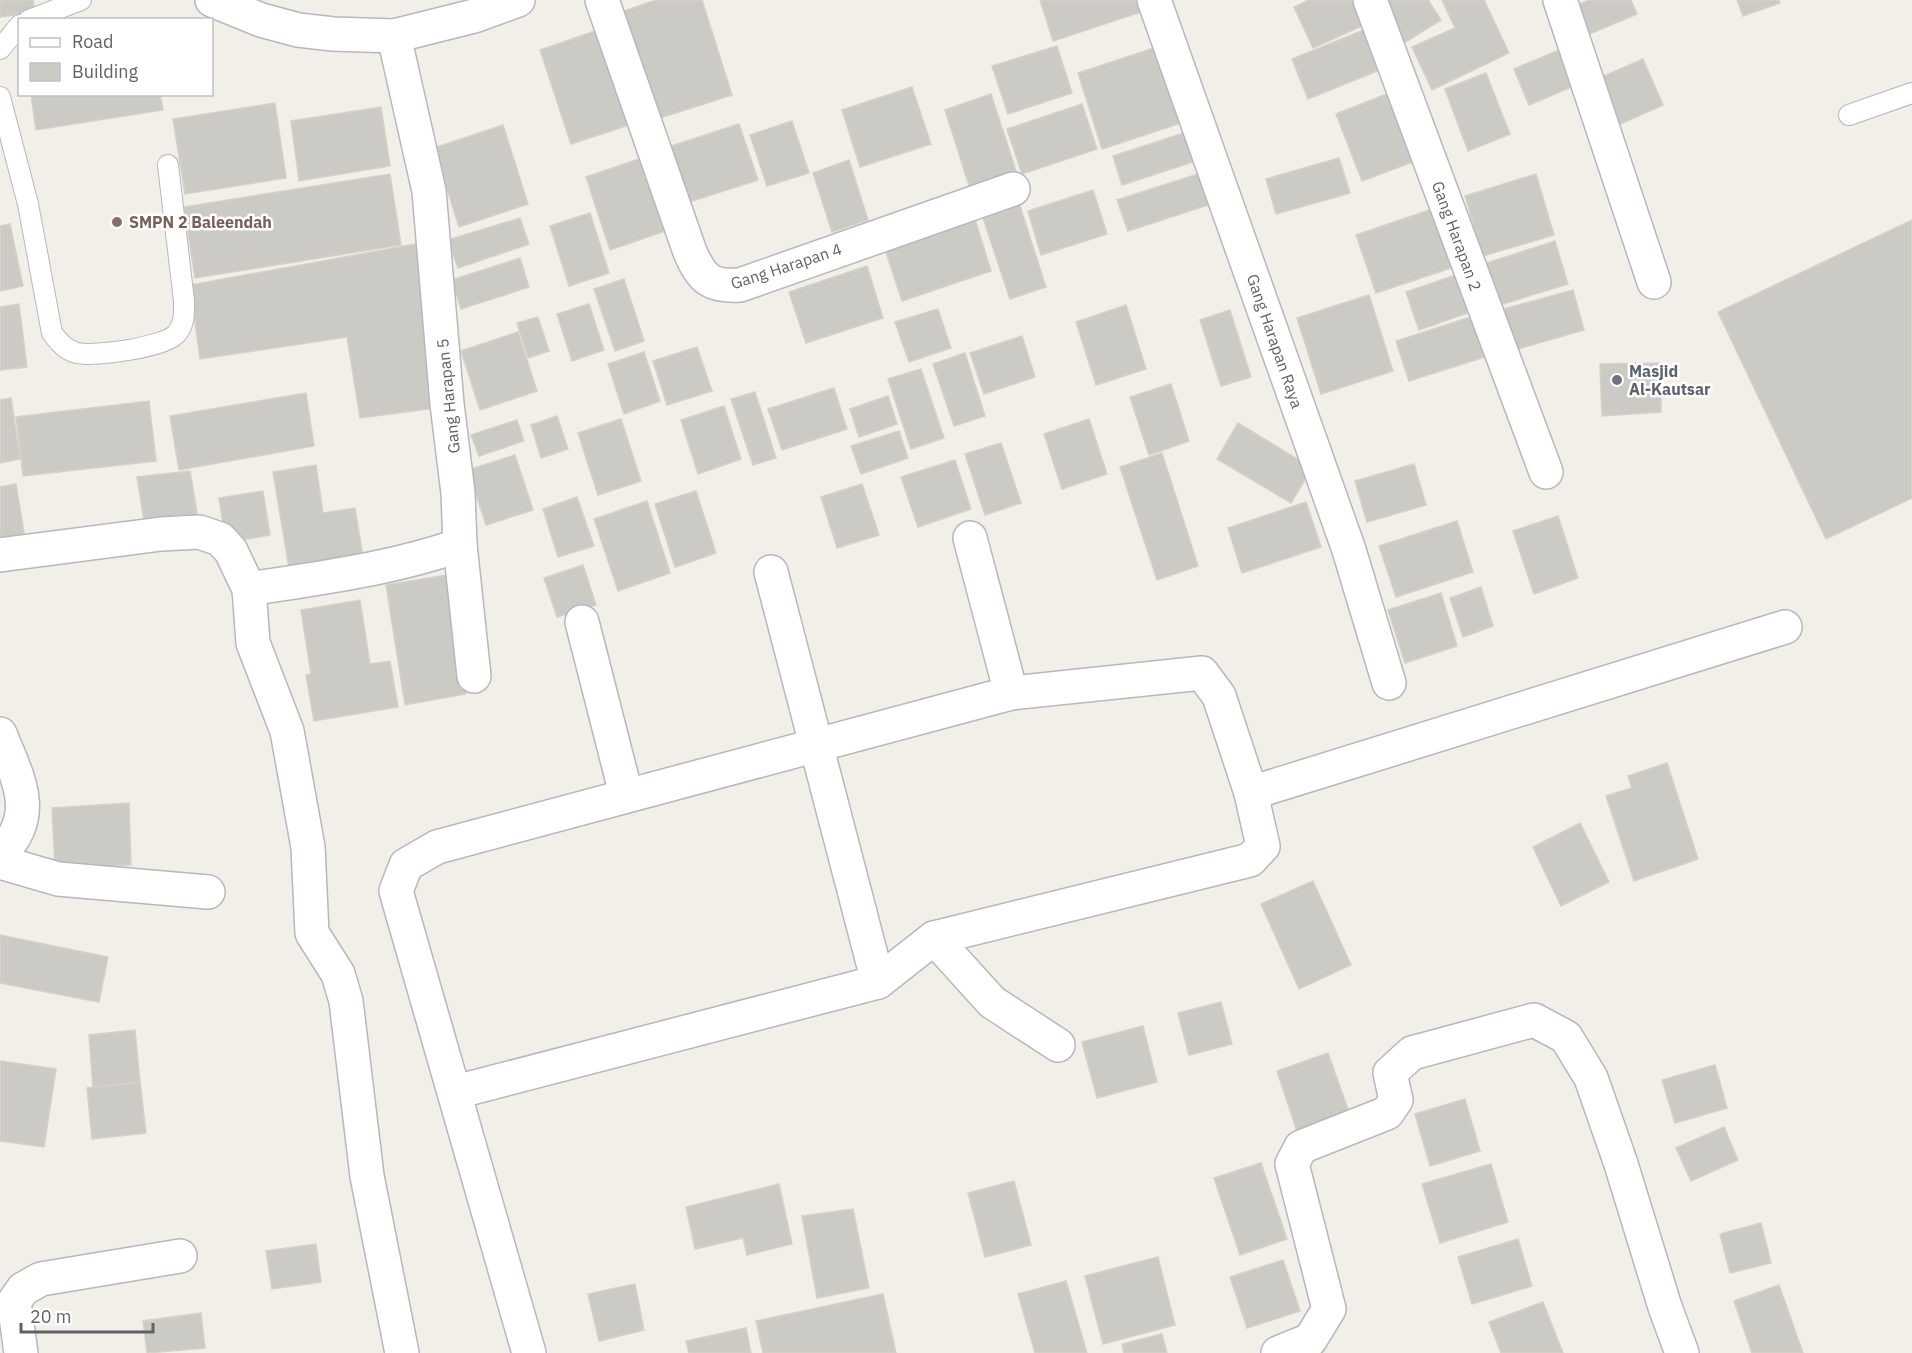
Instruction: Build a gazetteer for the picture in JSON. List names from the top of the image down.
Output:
{
  "streets": {
    "street": [
      "Gang Harapan 2",
      "Gang Harapan 4",
      "Gang Harapan Raya",
      "Gang Harapan 5"
    ]
  },
  "places": ["SMPN 2 Baleendah", "Masjid Al-Kautsar"],
  "legend": ["Road", "Building"],
  "scale_bar": "20 m"
}
